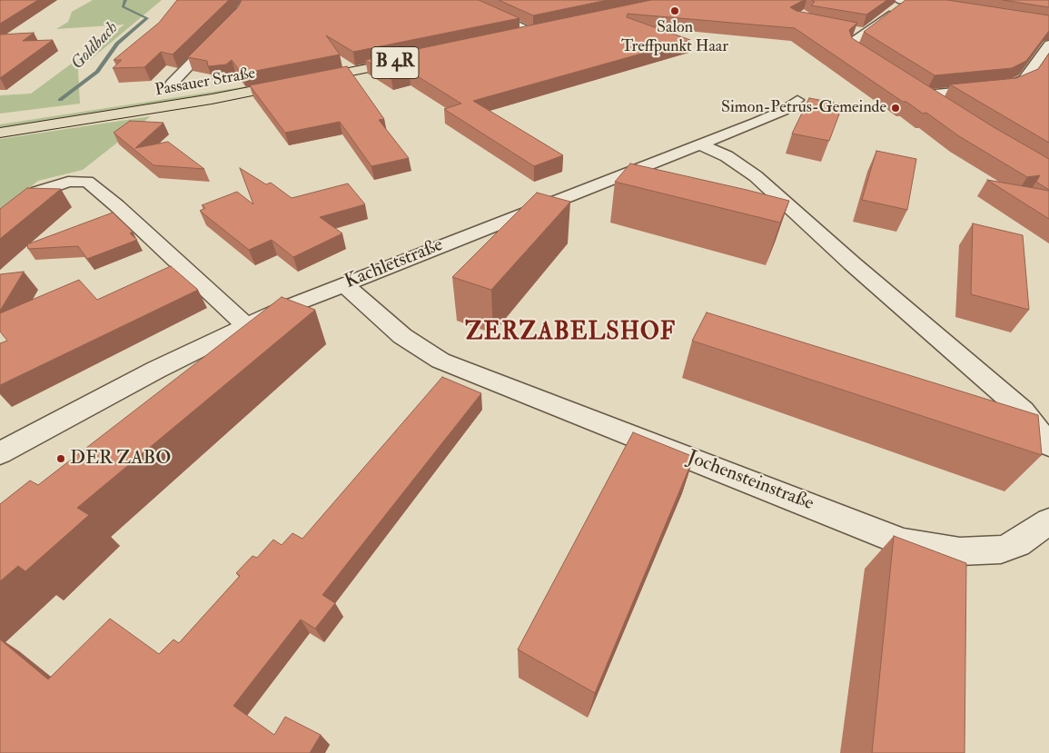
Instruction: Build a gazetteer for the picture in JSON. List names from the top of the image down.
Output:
{
  "streets": {
    "main road": ["B 4R", "Passauer Straße"],
    "street": ["Kachletstraße", "Jochensteinstraße"]
  },
  "crossings": [
    ["B 4R", "Passauer Straße"],
    ["Kachletstraße", "Jochensteinstraße"]
  ],
  "districts": ["ZERZABELSHOF"],
  "water": ["Goldbach"],
  "places": ["Salon Treffpunkt Haar", "Simon-Petrus-Gemeinde", "DER ZABO"]
}
